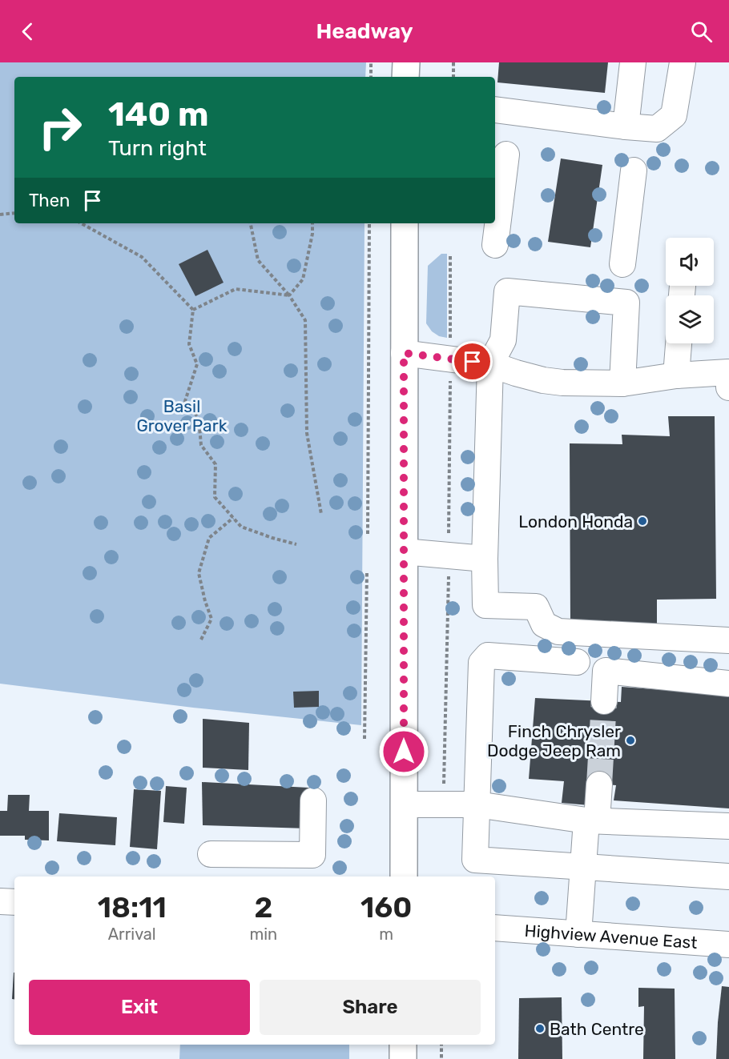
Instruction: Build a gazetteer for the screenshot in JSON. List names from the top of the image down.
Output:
{
  "streets": {
    "street": ["Highview Avenue East"]
  },
  "parks": ["Basil Grover Park"],
  "places": ["London Honda", "Finch Chrysler Dodge Jeep Ram", "Bath Centre"],
  "page": {
    "header": "Headway",
    "turn": ["140 m", "Turn right"],
    "then": "Then",
    "eta": [
      "18:11",
      "Arrival",
      "2",
      "min",
      "160",
      "m"
    ],
    "buttons": ["Exit", "Share"]
  }
}
